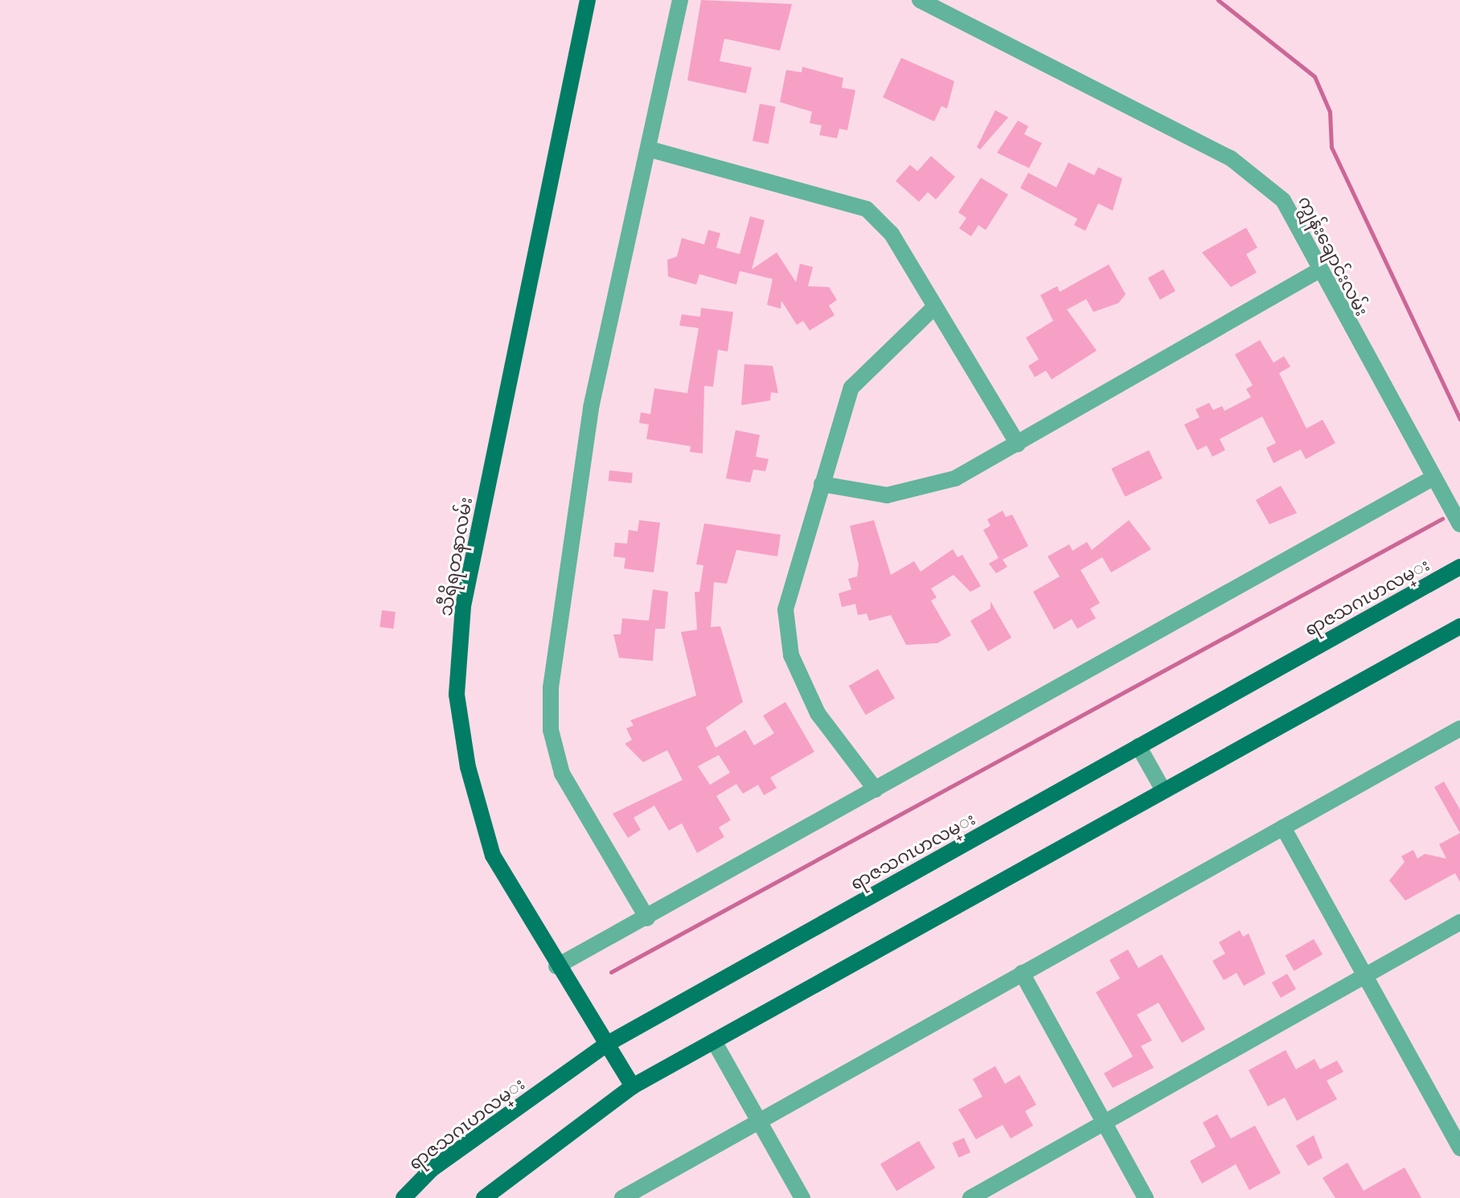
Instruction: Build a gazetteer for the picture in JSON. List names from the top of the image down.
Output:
{
  "streets": {
    "main road": ["သီရိရတနာလမ်း", "ရာဇသဂၤဟလမ္း"],
    "street": ["ကျွန်းချောင်းလမ်း"]
  },
  "crossings": [
    ["သီရိရတနာလမ်း", "ရာဇသဂၤဟလမ္း"]
  ]
}
